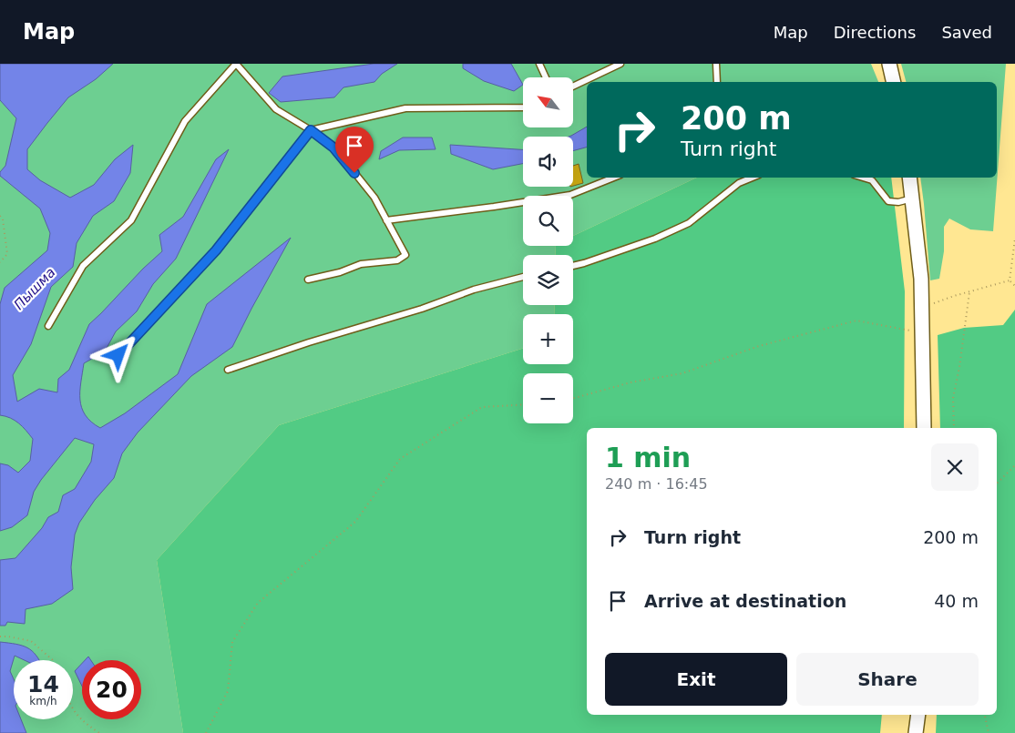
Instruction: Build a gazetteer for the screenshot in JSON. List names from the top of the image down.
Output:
{
  "water": ["Пышма"],
  "north": "top left",
  "page": {
    "header": "Map",
    "nav": ["Map", "Directions", "Saved"],
    "map_buttons": ["+", "−"],
    "turn": ["200 m", "Turn right"],
    "heading": ["1 min", "240 m · 16:45"],
    "list": [
      {
        "name": "Turn right",
        "value": "200 m"
      },
      {
        "name": "Arrive at destination",
        "value": "40 m"
      }
    ],
    "buttons": ["Exit", "Share"],
    "speed": "14 km/h",
    "limit": "20"
  }
}
